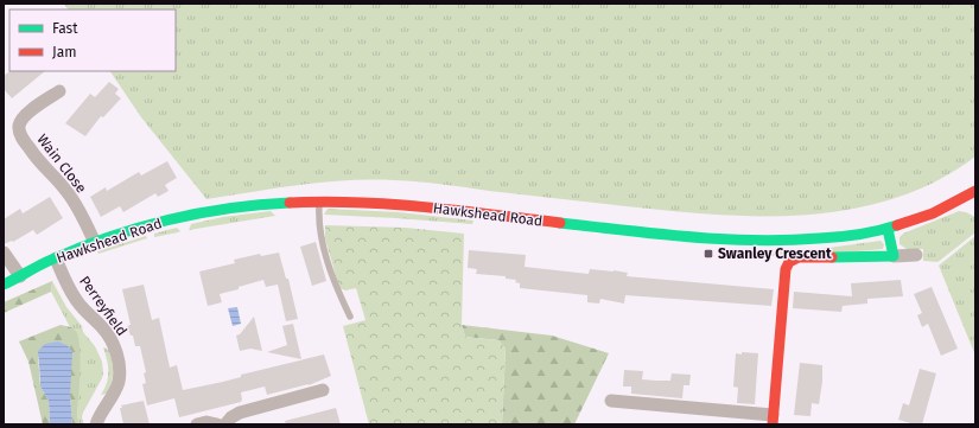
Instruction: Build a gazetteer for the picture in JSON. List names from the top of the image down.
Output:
{
  "streets": {
    "street": ["Wain Close", "Hawkshead Road", "Perreyfield"]
  },
  "crossings": [
    ["Wain Close", "Hawkshead Road"],
    ["Hawkshead Road", "Perreyfield"]
  ],
  "places": {
    "transit": ["Swanley Crescent"]
  },
  "legend": ["Fast", "Jam"]
}
